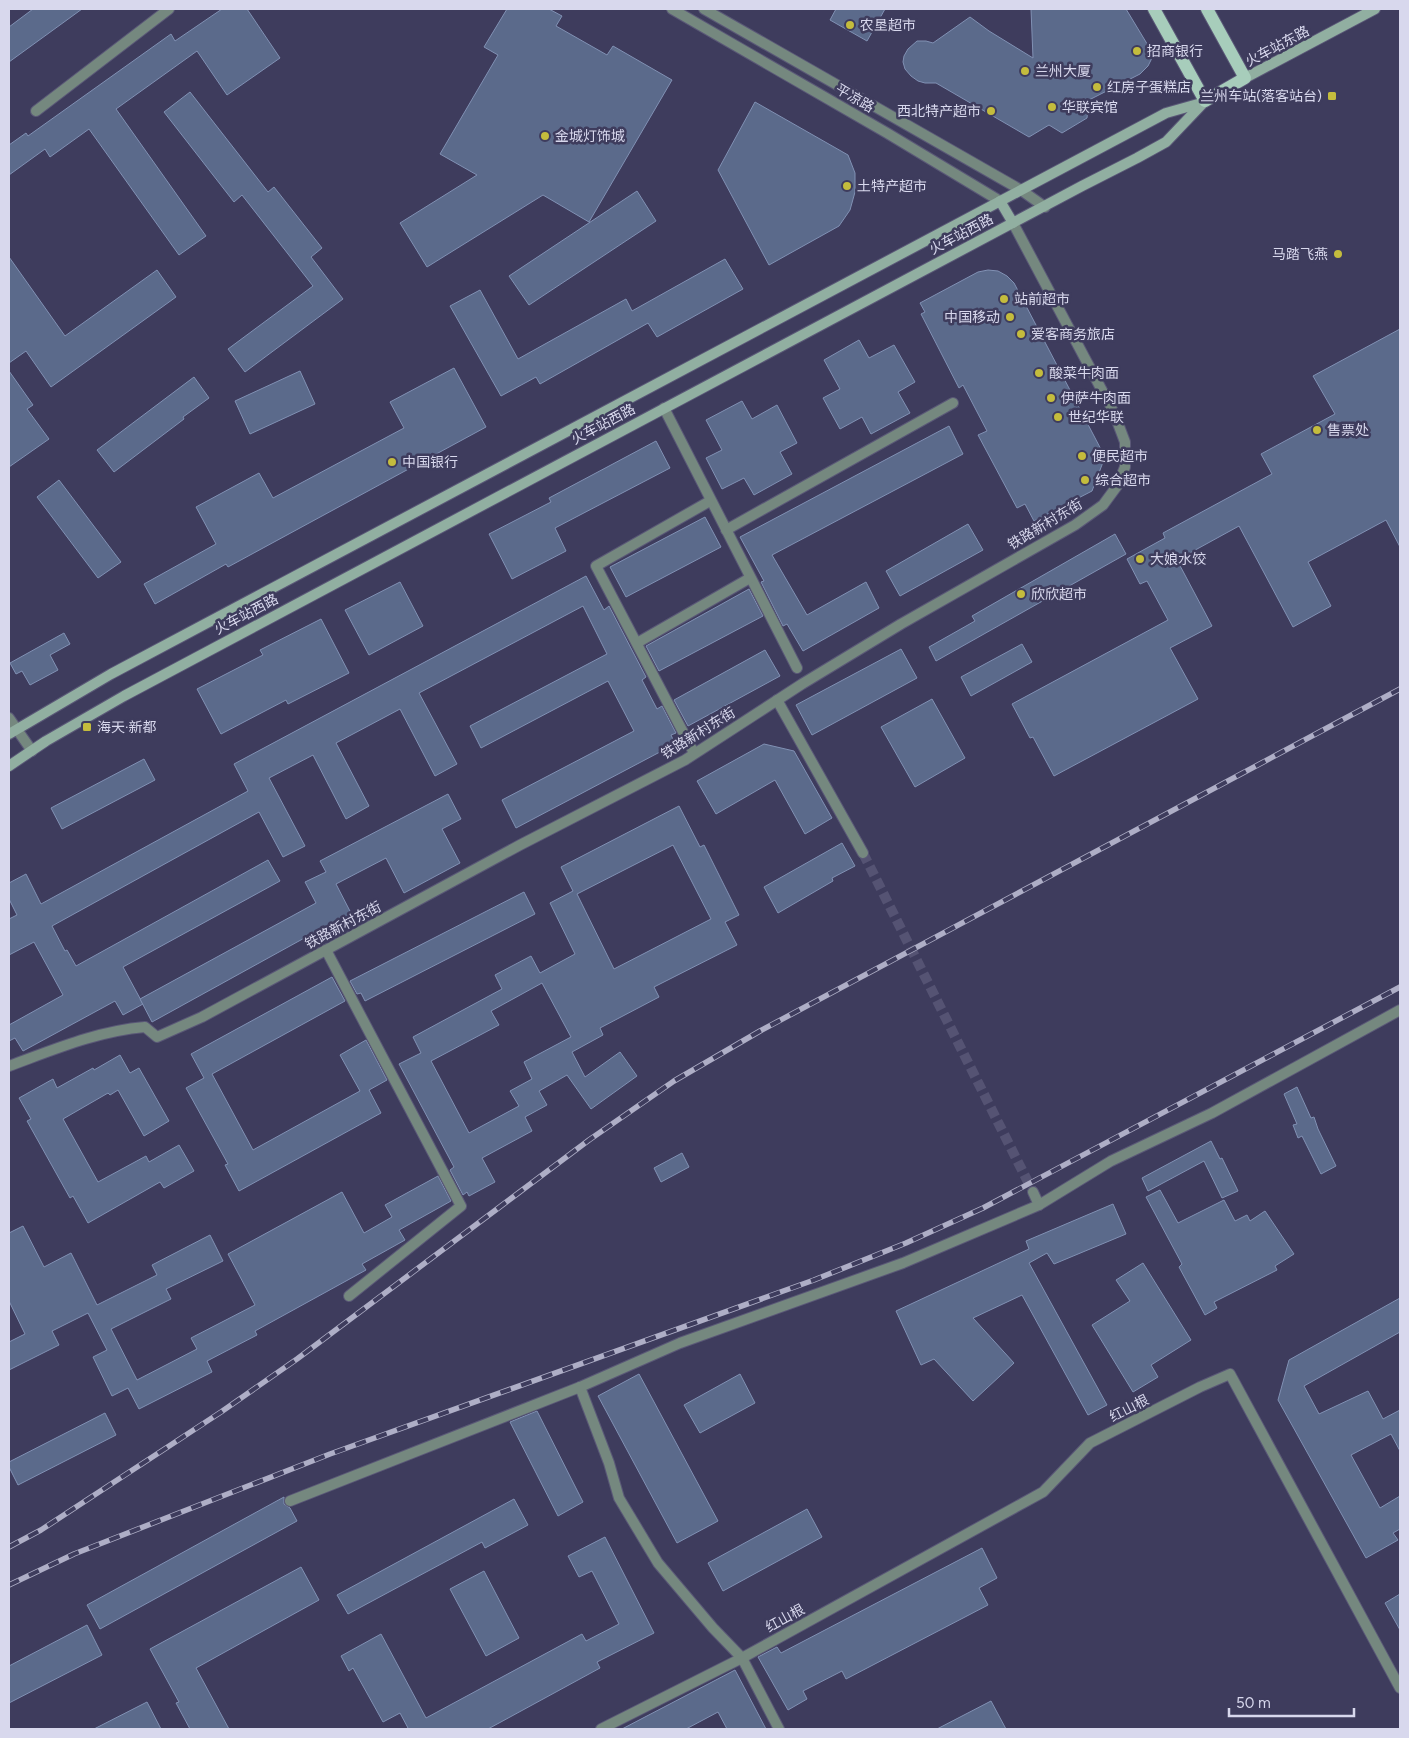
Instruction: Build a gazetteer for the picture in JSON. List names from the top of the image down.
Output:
{
  "streets": {
    "main road": ["火车站东路", "平凉路", "火车站西路"],
    "street": ["铁路新村东街", "红山根"]
  },
  "crossings": [
    ["火车站东路", "火车站西路"],
    ["平凉路", "火车站西路"],
    ["平凉路", "铁路新村东街"],
    ["火车站西路", "铁路新村东街"]
  ],
  "places": {
    "other": [
      "农垦超市",
      "招商银行",
      "兰州大厦",
      "红房子蛋糕店",
      "华联宾馆",
      "西北特产超市",
      "金城灯饰城",
      "土特产超市",
      "马踏飞燕",
      "站前超市",
      "中国移动",
      "爱客商务旅店",
      "酸菜牛肉面",
      "伊萨牛肉面",
      "世纪华联",
      "售票处",
      "便民超市",
      "中国银行",
      "综合超市",
      "大娘水饺",
      "欣欣超市"
    ],
    "transit": ["兰州车站(落客站台)", "海天·新都"]
  },
  "scale_bar": "50 m"
}
